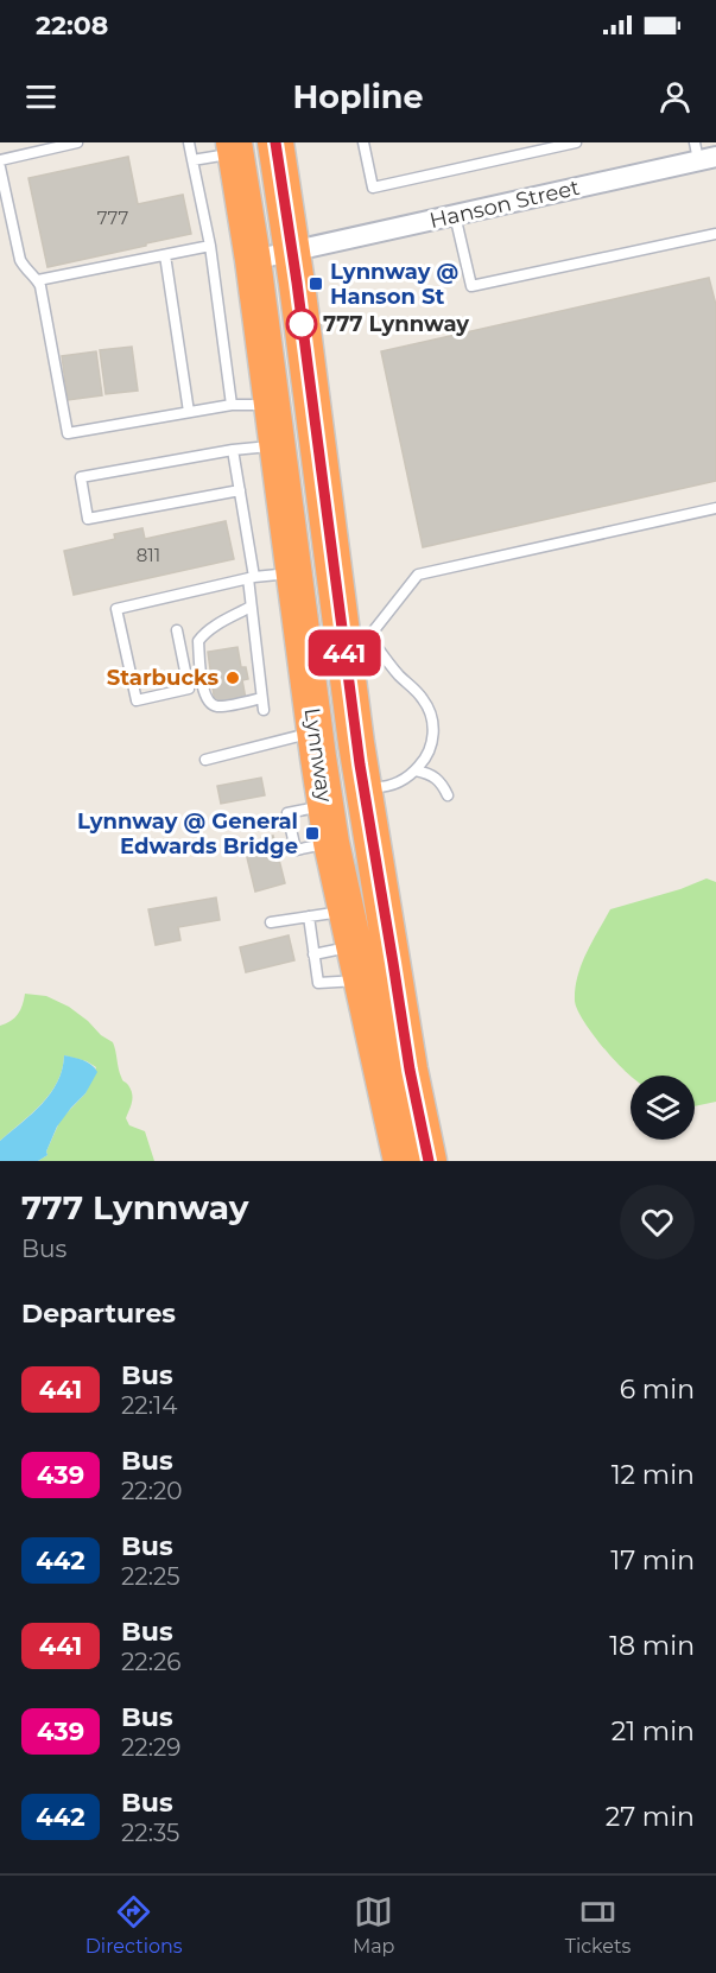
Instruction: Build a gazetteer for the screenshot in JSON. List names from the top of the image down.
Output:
{
  "streets": {
    "highway": ["Lynnway"],
    "street": ["Hanson Street"]
  },
  "crossings": [
    ["Hanson Street", "Lynnway"]
  ],
  "places": {
    "transit": ["Lynnway @ Hanson St", "Lynnway @ General Edwards Bridge"],
    "other": ["777 Lynnway", "Starbucks"]
  },
  "lines": ["bus line 441"],
  "house_numbers": ["777", "811"],
  "page": {
    "status": "22:08",
    "header": "Hopline",
    "on_map": "441",
    "heading": [
      ["777 Lynnway", "Bus"],
      "Departures"
    ],
    "list": [
      {
        "mark": "441",
        "name": "Bus",
        "note": "22:14",
        "value": "6 min"
      },
      {
        "mark": "439",
        "name": "Bus",
        "note": "22:20",
        "value": "12 min"
      },
      {
        "mark": "442",
        "name": "Bus",
        "note": "22:25",
        "value": "17 min"
      },
      {
        "mark": "441",
        "name": "Bus",
        "note": "22:26",
        "value": "18 min"
      },
      {
        "mark": "439",
        "name": "Bus",
        "note": "22:29",
        "value": "21 min"
      },
      {
        "mark": "442",
        "name": "Bus",
        "note": "22:35",
        "value": "27 min"
      }
    ],
    "tabs": ["Directions", "Map", "Tickets"]
  }
}
